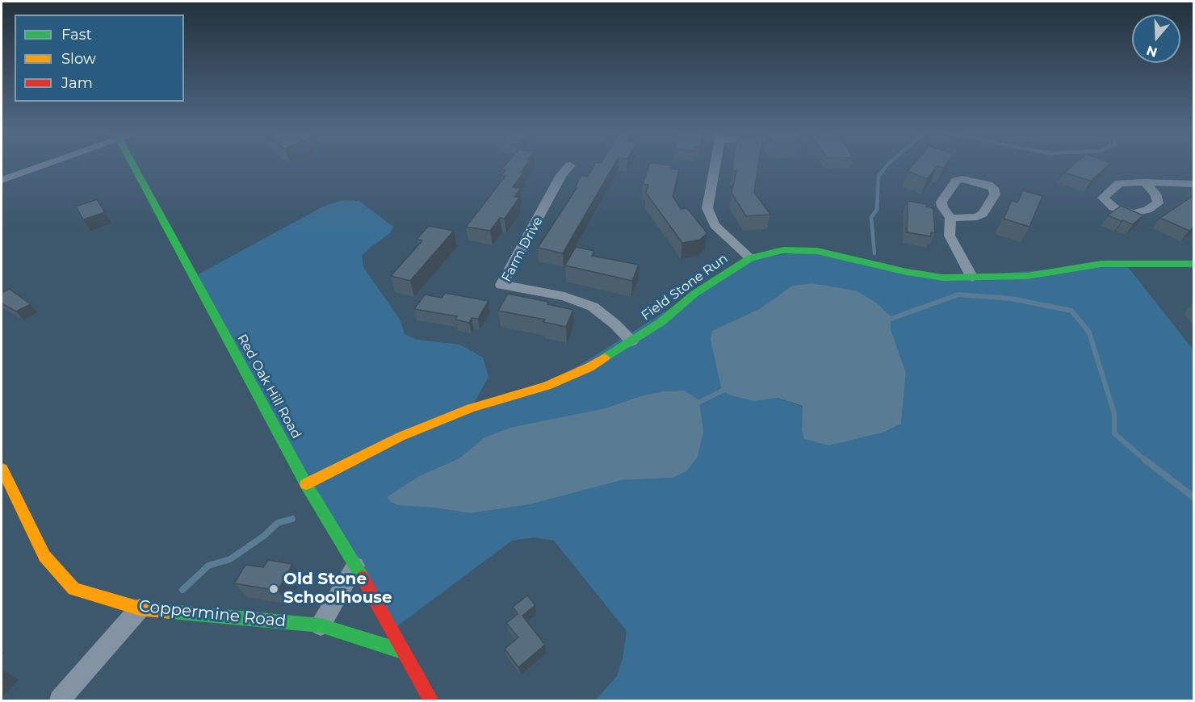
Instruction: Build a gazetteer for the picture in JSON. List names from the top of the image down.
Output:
{
  "streets": {
    "street": [
      "Farm Drive",
      "Field Stone Run",
      "Red Oak Hill Road",
      "Coppermine Road"
    ]
  },
  "crossings": [
    ["Farm Drive", "Field Stone Run"],
    ["Field Stone Run", "Red Oak Hill Road"],
    ["Red Oak Hill Road", "Coppermine Road"]
  ],
  "places": ["Old Stone Schoolhouse"],
  "legend": ["Fast", "Slow", "Jam"],
  "north": "bottom"
}
